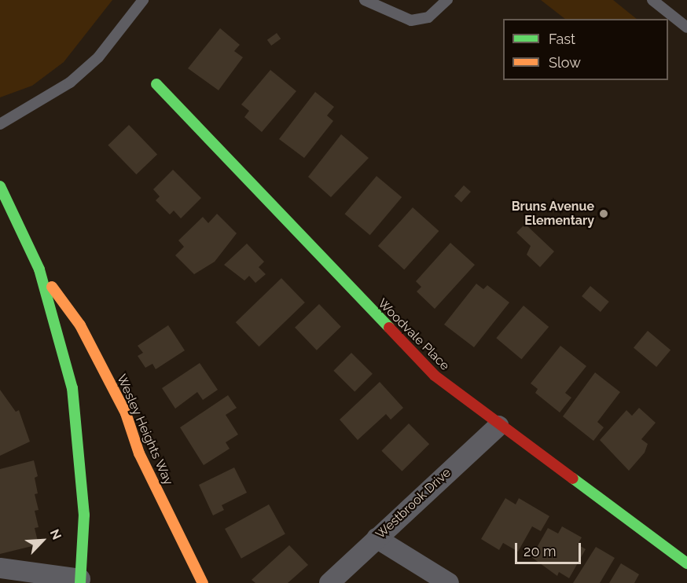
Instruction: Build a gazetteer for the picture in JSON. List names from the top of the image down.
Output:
{
  "streets": {
    "street": ["Woodvale Place", "Wesley Heights Way", "Westbrook Drive"]
  },
  "crossings": [
    ["Woodvale Place", "Westbrook Drive"]
  ],
  "places": ["Bruns Avenue Elementary"],
  "legend": ["Fast", "Slow"],
  "scale_bar": "20 m",
  "north": "top right"
}
